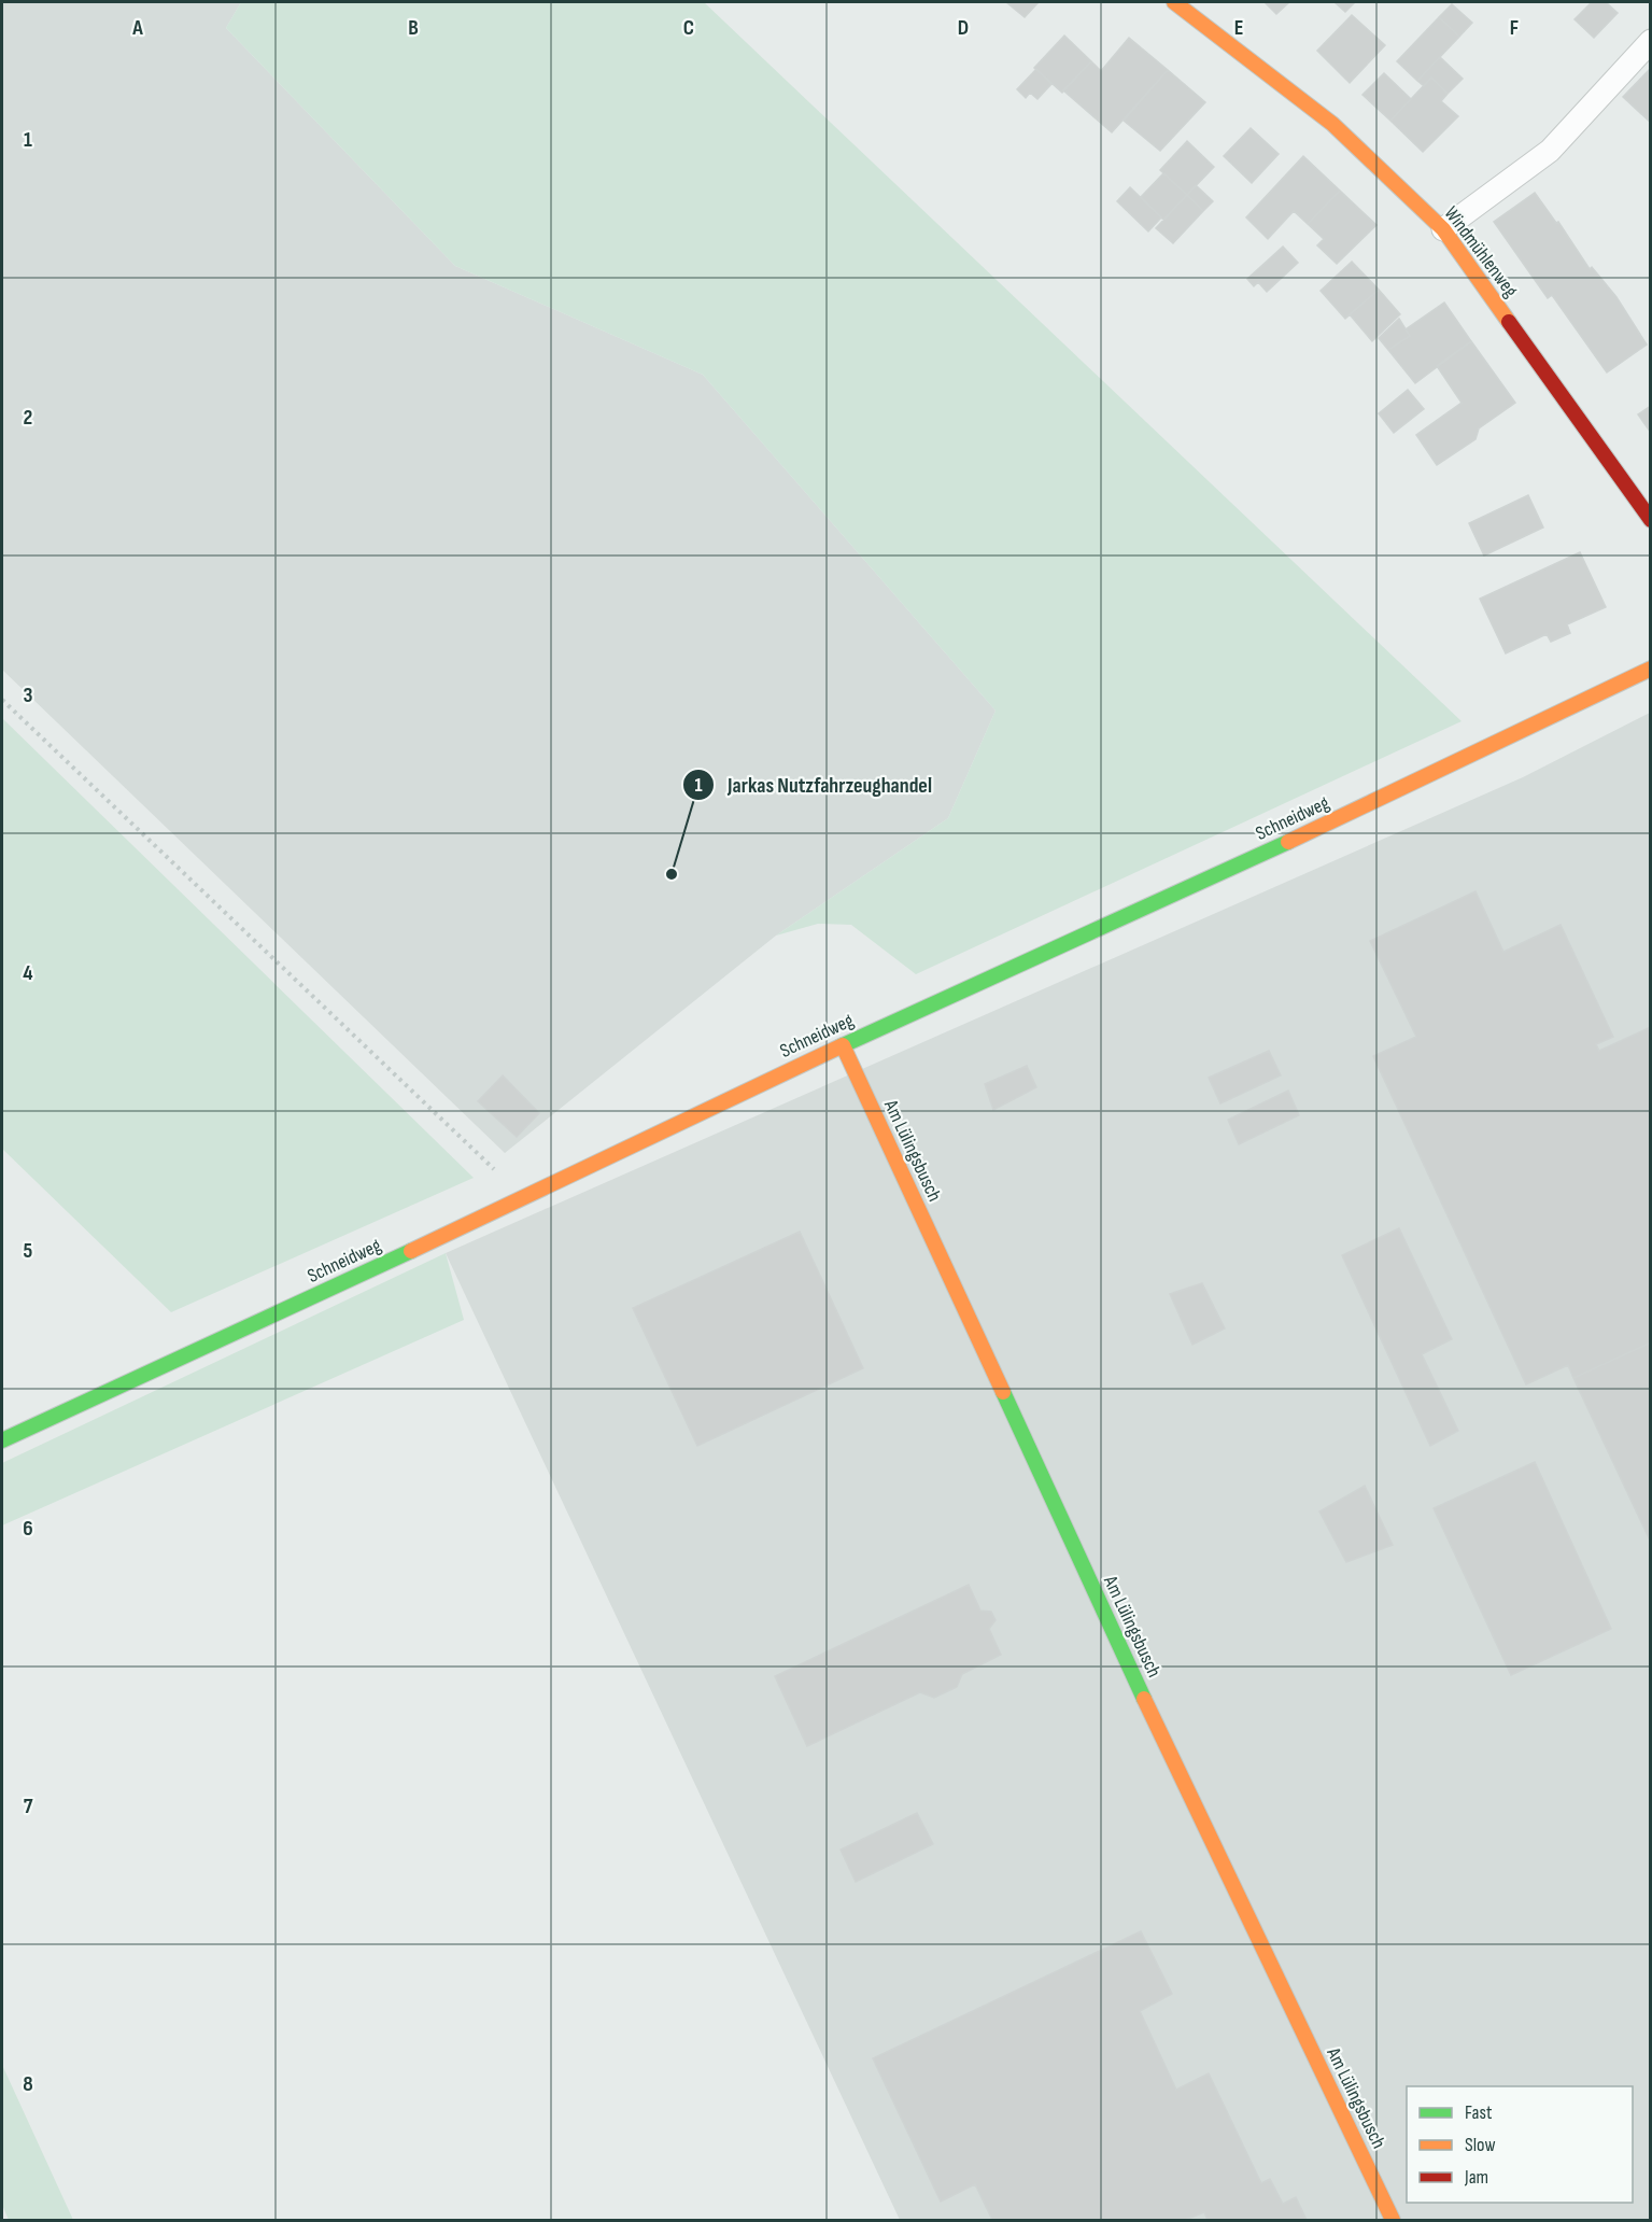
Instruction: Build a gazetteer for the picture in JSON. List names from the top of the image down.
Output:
{
  "streets": {
    "street": ["Windmühlenweg", "Schneidweg", "Am Lülingsbusch"]
  },
  "crossings": [
    ["Schneidweg", "Am Lülingsbusch"]
  ],
  "places": ["Jarkas Nutzfahrzeughandel"],
  "legend": ["Fast", "Slow", "Jam"],
  "grid": {
    "columns": [
      "A",
      "B",
      "C",
      "D",
      "E",
      "F"
    ],
    "rows": [
      "1",
      "2",
      "3",
      "4",
      "5",
      "6",
      "7",
      "8"
    ]
  }
}
